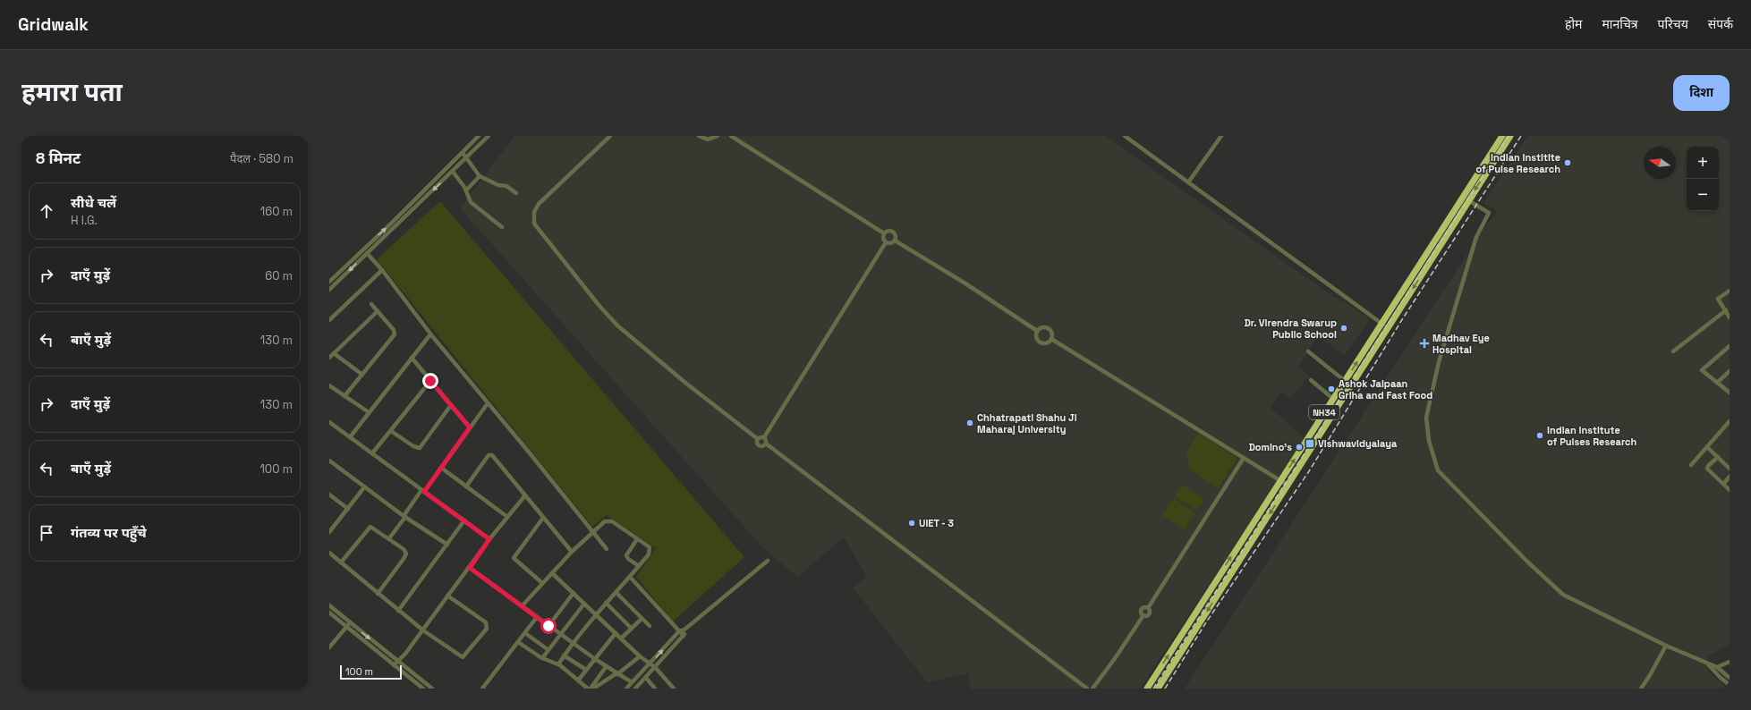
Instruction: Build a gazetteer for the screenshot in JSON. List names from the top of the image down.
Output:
{
  "streets": {
    "highway": ["NH34"]
  },
  "places": {
    "other": [
      "Indian Institite of Pulse Research",
      "Dr. Virendra Swarup Public School",
      "Ashok Jalpaan Griha and Fast Food",
      "Chhatrapati Shahu Ji Maharaj University",
      "Indian Institute of Pulses Research",
      "Domino's",
      "UIET - 3"
    ],
    "health": ["Madhav Eye Hospital"],
    "transit": ["Vishwavidyalaya"]
  },
  "scale_bar": "100 m",
  "north": "left",
  "page": {
    "header": "Gridwalk",
    "nav": [
      "होम",
      "मानचित्र",
      "परिचय",
      "संपर्क"
    ],
    "buttons": "दिशा",
    "title": "हमारा पता",
    "heading": ["8 मिनट", "पैदल · 580 m"],
    "map_buttons": ["+", "−"],
    "list": [
      ["सीधे चलें", "H I.G.", "160 m"],
      ["दाएँ मुड़ें", "60 m"],
      ["बाएँ मुड़ें", "130 m"],
      ["दाएँ मुड़ें", "130 m"],
      ["बाएँ मुड़ें", "100 m"],
      "गंतव्य पर पहुँचे"
    ],
    "scale": "100 m"
  }
}
